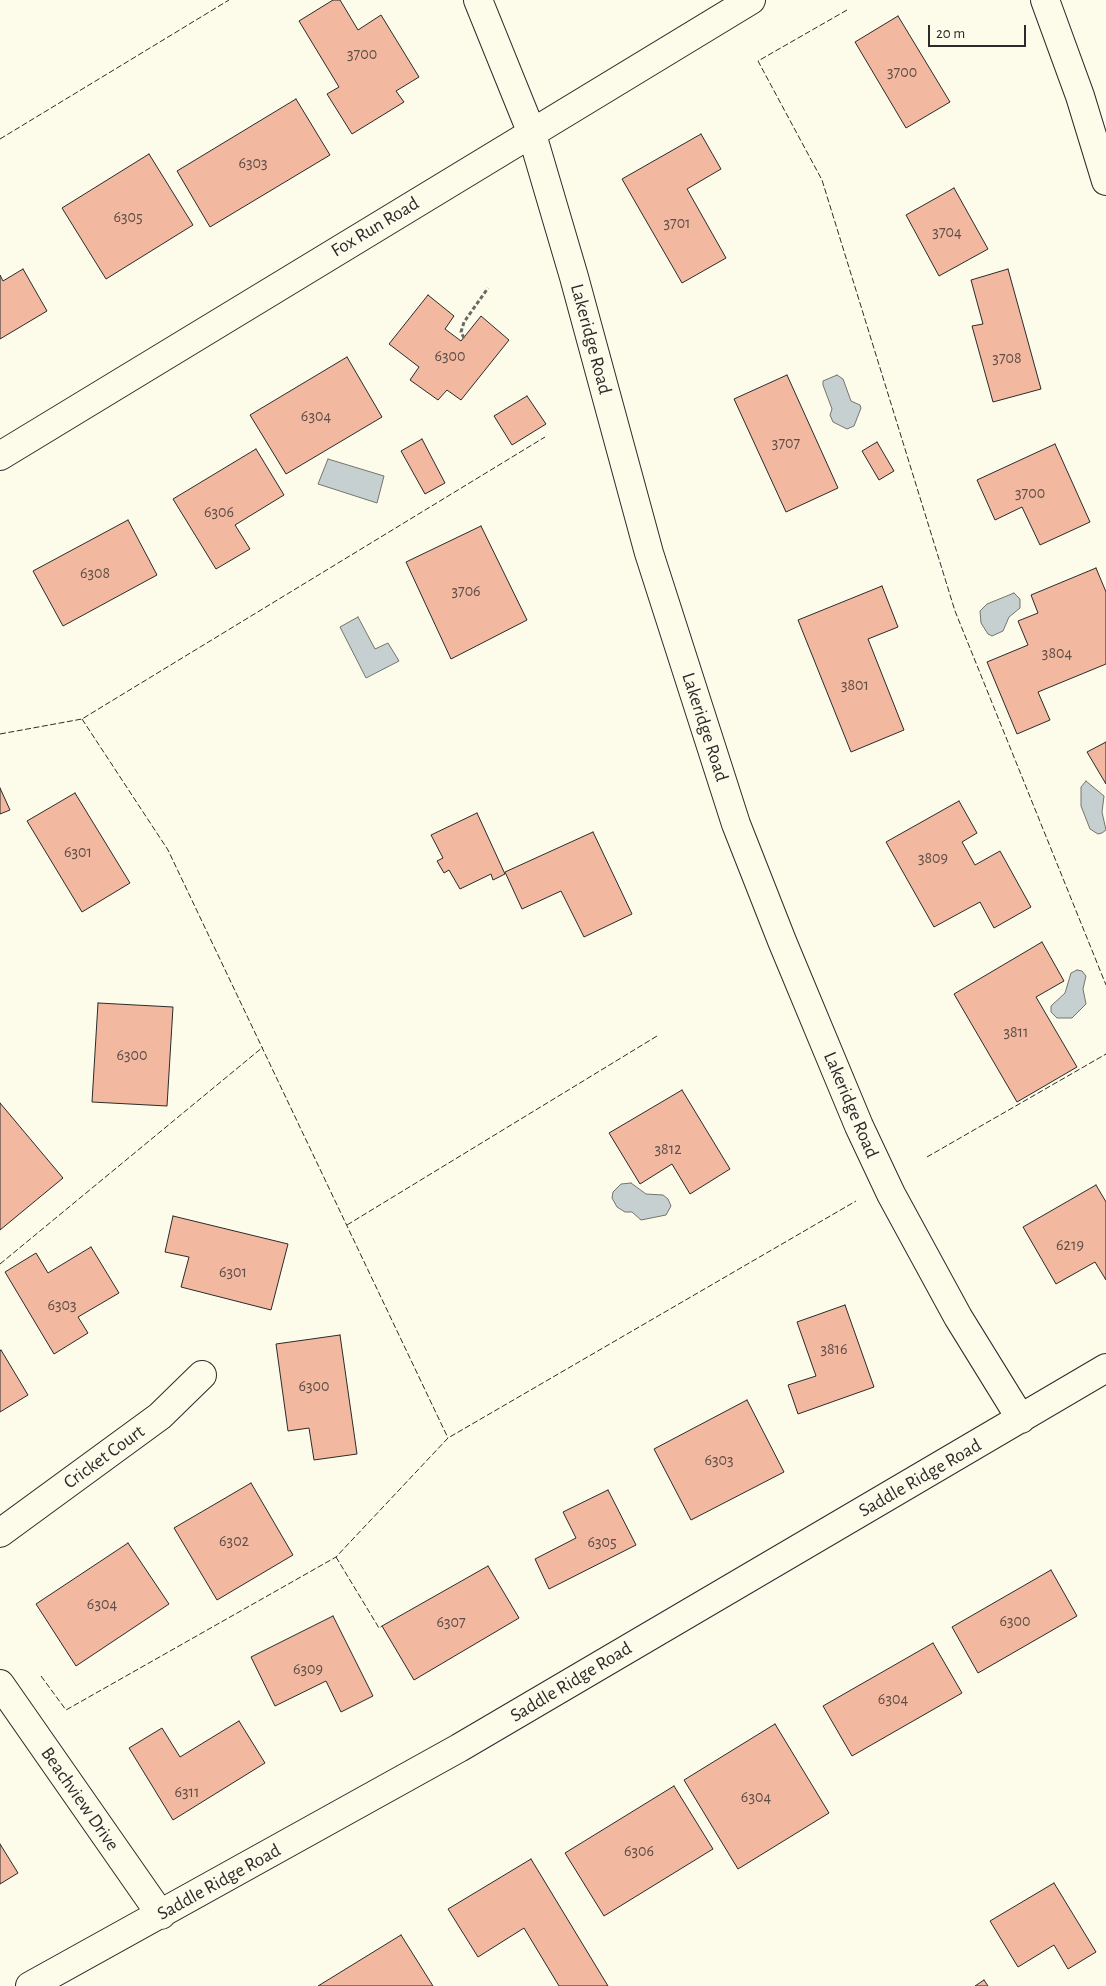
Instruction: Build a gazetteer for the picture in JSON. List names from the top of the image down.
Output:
{
  "streets": {
    "street": [
      "Fox Run Road",
      "Lakeridge Road",
      "Cricket Court",
      "Saddle Ridge Road",
      "Beachview Drive"
    ]
  },
  "crossings": [
    ["Fox Run Road", "Lakeridge Road"],
    ["Lakeridge Road", "Saddle Ridge Road"],
    ["Saddle Ridge Road", "Beachview Drive"]
  ],
  "house_numbers": [
    "3700",
    "3700",
    "6303",
    "6305",
    "3701",
    "3704",
    "6300",
    "3708",
    "6304",
    "3707",
    "3700",
    "6306",
    "6308",
    "3706",
    "3804",
    "3801",
    "6301",
    "3809",
    "3811",
    "6300",
    "3812",
    "6219",
    "6301",
    "6303",
    "3816",
    "6300",
    "6303",
    "6302",
    "6305",
    "6304",
    "6300",
    "6307",
    "6309",
    "6304",
    "6311",
    "6304",
    "6306"
  ],
  "scale_bar": "20 m"
}
